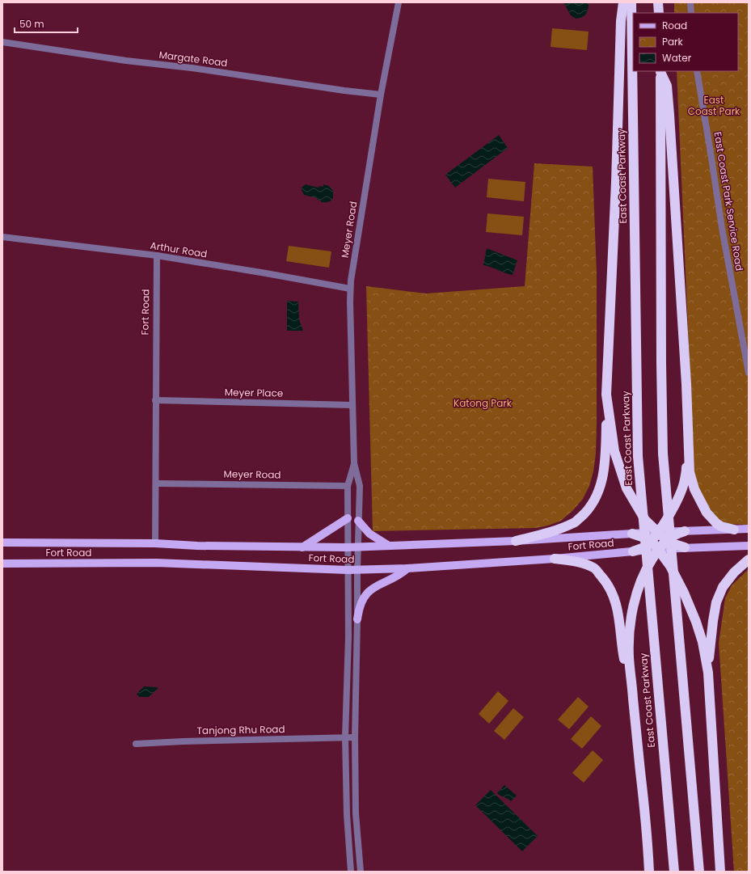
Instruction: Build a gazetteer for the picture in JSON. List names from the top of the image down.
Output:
{
  "streets": {
    "highway": ["East Coast Parkway"],
    "main road": ["Fort Road"],
    "street": [
      "Margate Road",
      "East Coast Park Service Road",
      "Meyer Road",
      "Arthur Road",
      "Meyer Place",
      "Tanjong Rhu Road"
    ]
  },
  "crossings": [
    ["Margate Road", "Meyer Road"],
    ["Meyer Road", "Arthur Road"],
    ["Meyer Road", "Fort Road"],
    ["Meyer Road", "Meyer Place"],
    ["Arthur Road", "Fort Road"],
    ["Fort Road", "Meyer Place"]
  ],
  "parks": ["East Coast Park", "Katong Park"],
  "legend": ["Road", "Park", "Water"],
  "scale_bar": "50 m"
}
